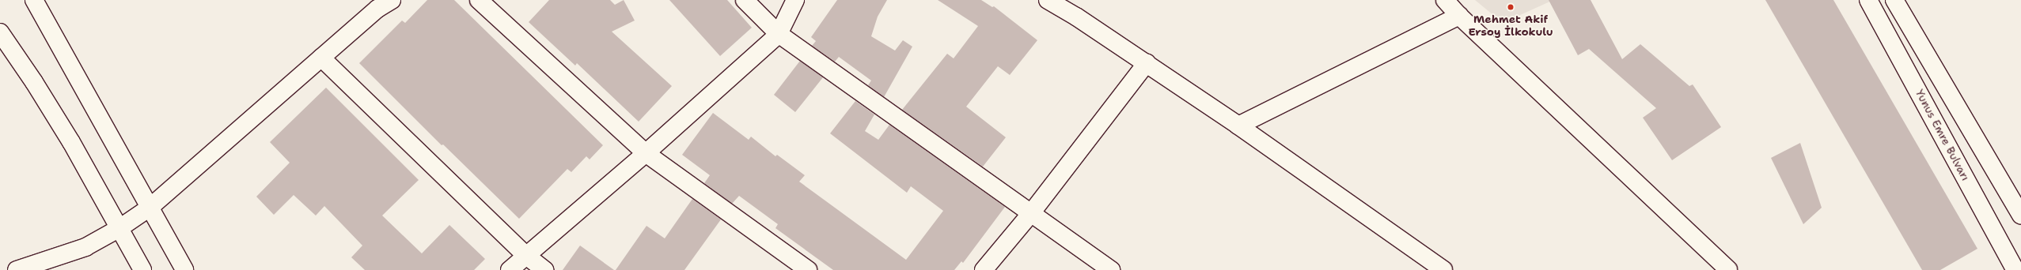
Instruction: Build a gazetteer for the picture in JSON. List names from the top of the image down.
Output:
{
  "streets": {
    "street": ["Yunus Emre Bulvarı"]
  },
  "places": ["Mehmet Akif Ersoy İlkokulu"]
}
